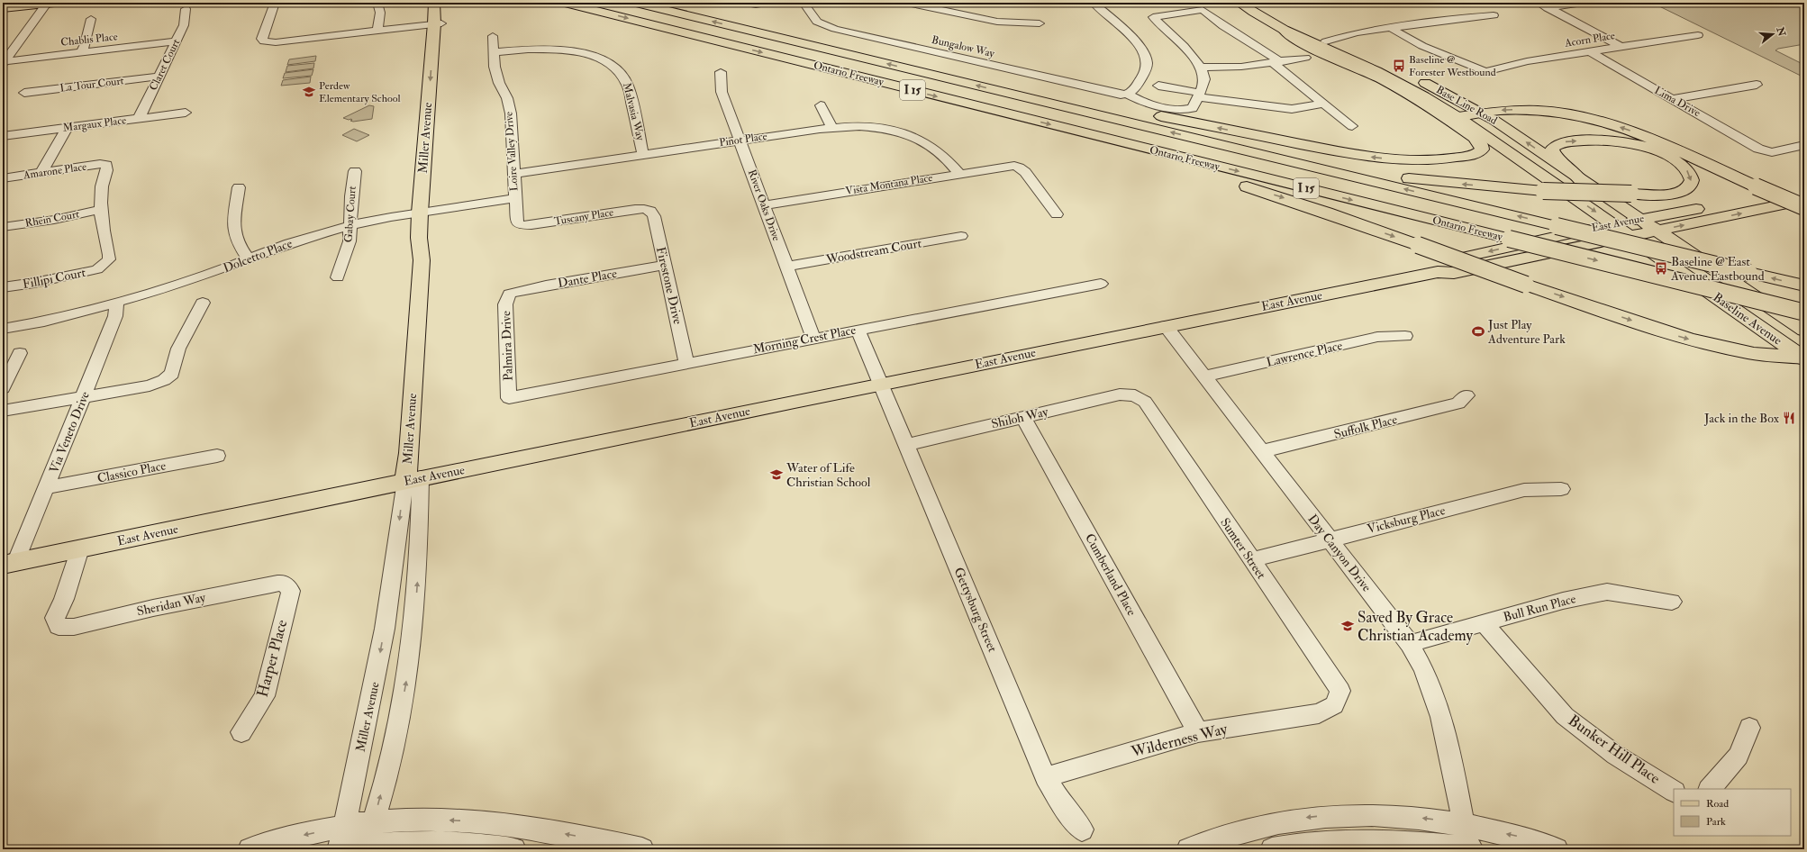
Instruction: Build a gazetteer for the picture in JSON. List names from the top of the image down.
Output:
{
  "streets": {
    "main road": [
      "Ontario Freeway",
      "I 15",
      "Base Line Road",
      "Miller Avenue",
      "East Avenue",
      "Baseline Avenue"
    ],
    "street": [
      "Chablis Place",
      "Acorn Place",
      "Bungalow Way",
      "Claret Court",
      "La Tour Court",
      "Lima Drive",
      "Malvasia Way",
      "Margaux Place",
      "Pinot Place",
      "Loire Valley Drive",
      "Amarone Place",
      "Vista Montana Place",
      "River Oaks Drive",
      "Gabay Court",
      "Tuscany Place",
      "Rhein Court",
      "Woodstream Court",
      "Dolcetto Place",
      "Fillipi Court",
      "Dante Place",
      "Firestone Drive",
      "Morning Crest Place",
      "Palmira Drive",
      "Lawrence Place",
      "Shiloh Way",
      "Suffolk Place",
      "Via Veneto Drive",
      "Classico Place",
      "Vicksburg Place",
      "Sumter Street",
      "Day Canyon Drive",
      "Cumberland Place",
      "Sheridan Way",
      "Bull Run Place",
      "Gettysburg Street",
      "Harper Place",
      "Wilderness Way",
      "Bunker Hill Place"
    ]
  },
  "crossings": [
    ["Chablis Place", "Claret Court"],
    ["Acorn Place", "Lima Drive"],
    ["Claret Court", "La Tour Court"],
    ["Claret Court", "Margaux Place"],
    ["Base Line Road", "East Avenue"],
    ["Base Line Road", "Baseline Avenue"],
    ["Malvasia Way", "Pinot Place"],
    ["Malvasia Way", "Loire Valley Drive"],
    ["Miller Avenue", "East Avenue"],
    ["Miller Avenue", "Dolcetto Place"],
    ["Pinot Place", "Loire Valley Drive"],
    ["Pinot Place", "Vista Montana Place"],
    ["Pinot Place", "River Oaks Drive"],
    ["Loire Valley Drive", "Tuscany Place"],
    ["Loire Valley Drive", "Dolcetto Place"],
    ["Amarone Place", "Rhein Court"],
    ["Amarone Place", "Fillipi Court"],
    ["Vista Montana Place", "River Oaks Drive"],
    ["River Oaks Drive", "Woodstream Court"],
    ["River Oaks Drive", "Morning Crest Place"],
    ["Gabay Court", "Dolcetto Place"],
    ["Tuscany Place", "Firestone Drive"],
    ["Rhein Court", "Fillipi Court"],
    ["East Avenue", "Baseline Avenue"],
    ["East Avenue", "Via Veneto Drive"],
    ["East Avenue", "Day Canyon Drive"],
    ["East Avenue", "Sheridan Way"],
    ["East Avenue", "Gettysburg Street"],
    ["Dolcetto Place", "Via Veneto Drive"],
    ["Dante Place", "Firestone Drive"],
    ["Dante Place", "Palmira Drive"],
    ["Firestone Drive", "Morning Crest Place"],
    ["Morning Crest Place", "Palmira Drive"],
    ["Morning Crest Place", "Gettysburg Street"],
    ["Lawrence Place", "Day Canyon Drive"],
    ["Shiloh Way", "Sumter Street"],
    ["Shiloh Way", "Cumberland Place"],
    ["Shiloh Way", "Gettysburg Street"],
    ["Suffolk Place", "Day Canyon Drive"],
    ["Via Veneto Drive", "Classico Place"],
    ["Vicksburg Place", "Sumter Street"],
    ["Vicksburg Place", "Day Canyon Drive"],
    ["Sumter Street", "Wilderness Way"],
    ["Day Canyon Drive", "Bull Run Place"],
    ["Cumberland Place", "Wilderness Way"],
    ["Sheridan Way", "Harper Place"],
    ["Bull Run Place", "Bunker Hill Place"],
    ["Gettysburg Street", "Wilderness Way"]
  ],
  "places": {
    "bus stop": ["Baseline @ Forester Westbound", "Baseline @ East Avenue Eastbound"],
    "school or university": ["Perdew Elementary School", "Water of Life Christian School", "Saved By Grace Christian Academy"],
    "sports": ["Just Play Adventure Park"],
    "restaurant": ["Jack in the Box"]
  },
  "legend": ["Road", "Park"],
  "north": "right"
}
